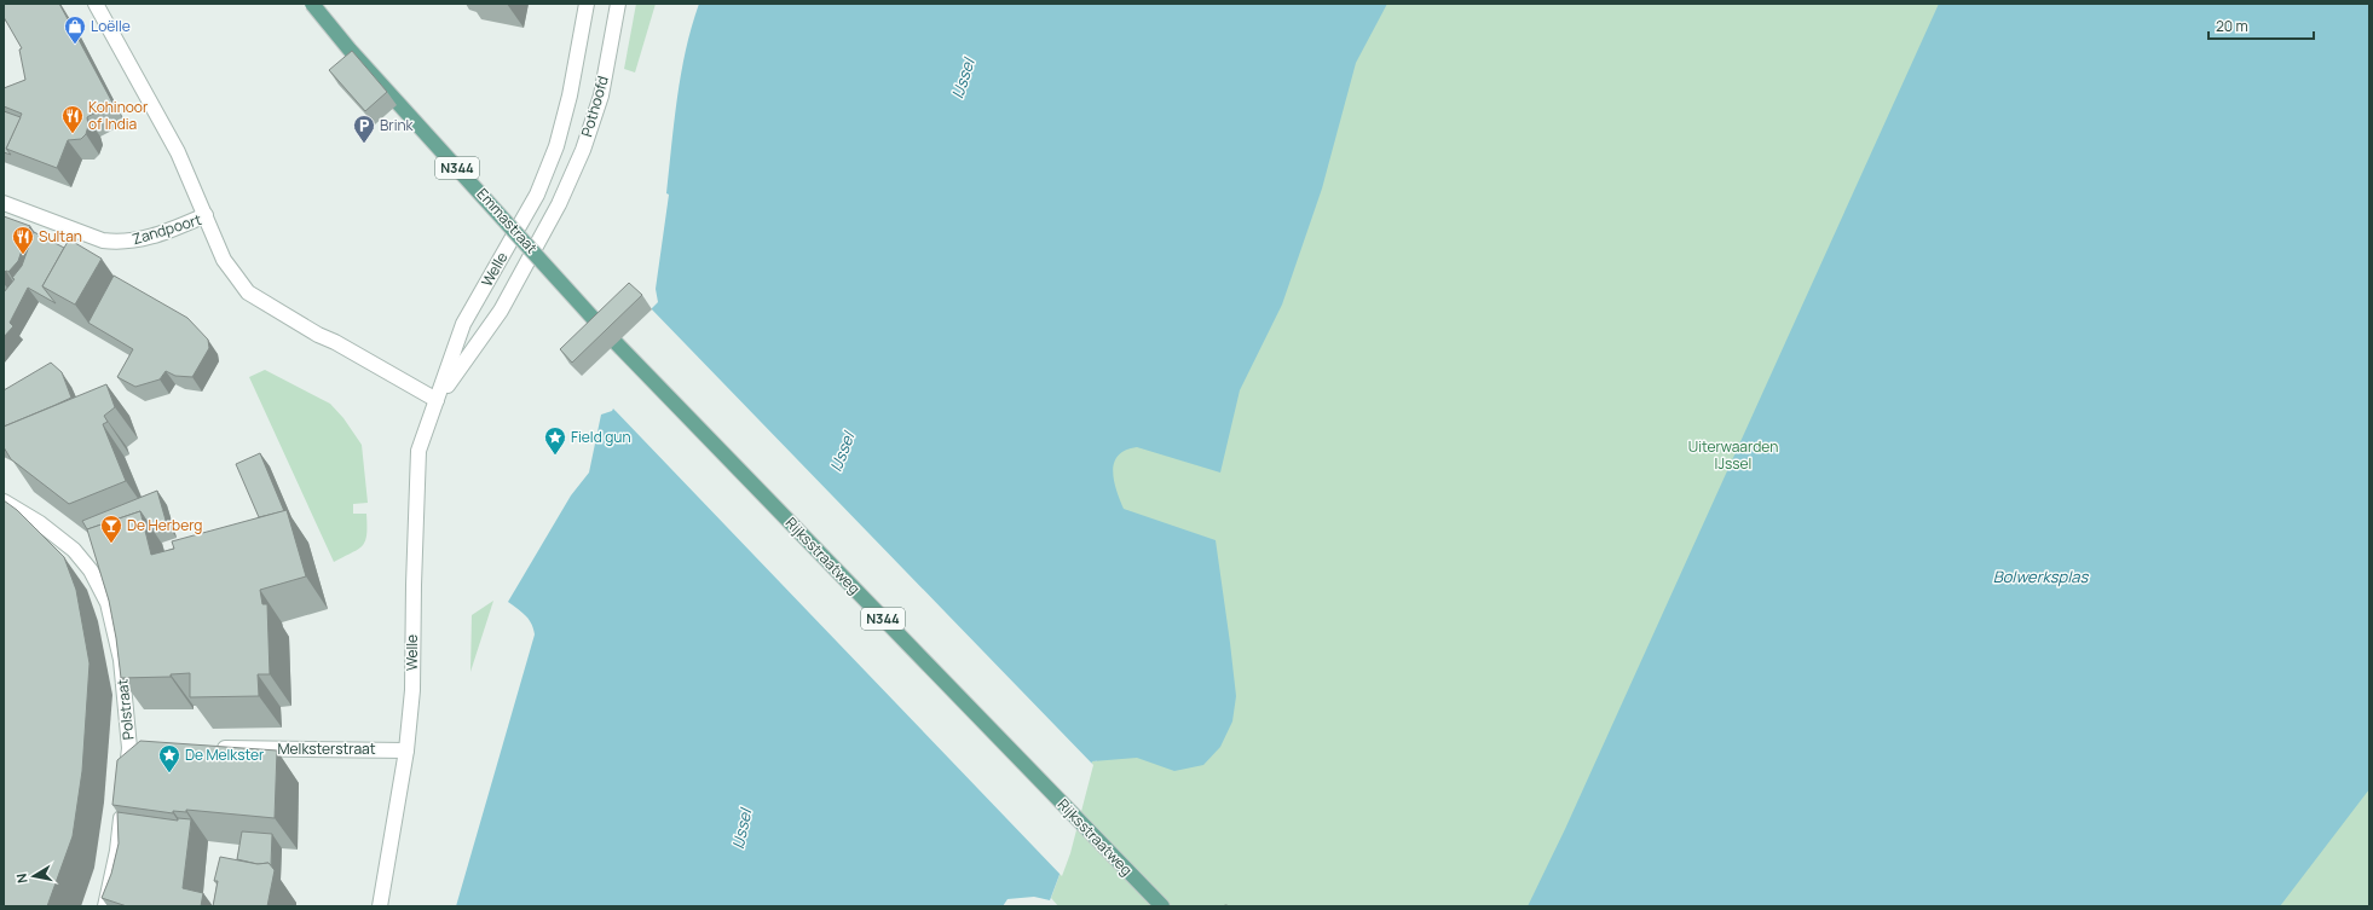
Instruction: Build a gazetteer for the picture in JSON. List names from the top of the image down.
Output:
{
  "streets": {
    "main road": ["N344", "Emmastraat", "Rijksstraatweg"],
    "street": [
      "Pothoofd",
      "Zandpoort",
      "Welle",
      "Polstraat",
      "Melksterstraat"
    ]
  },
  "crossings": [
    ["Pothoofd", "Welle"],
    ["Emmastraat", "Rijksstraatweg"],
    ["Zandpoort", "Welle"],
    ["Welle", "Melksterstraat"]
  ],
  "water": ["IJssel", "Bolwerksplas"],
  "parks": ["Uiterwaarden IJssel"],
  "places": {
    "shop": ["Loëlle"],
    "restaurant": ["Kohinoor of India", "Sultan"],
    "parking": ["Brink"],
    "place": ["Field gun", "De Melkster"],
    "bar": ["De Herberg"]
  },
  "scale_bar": "20 m",
  "north": "left"
}
